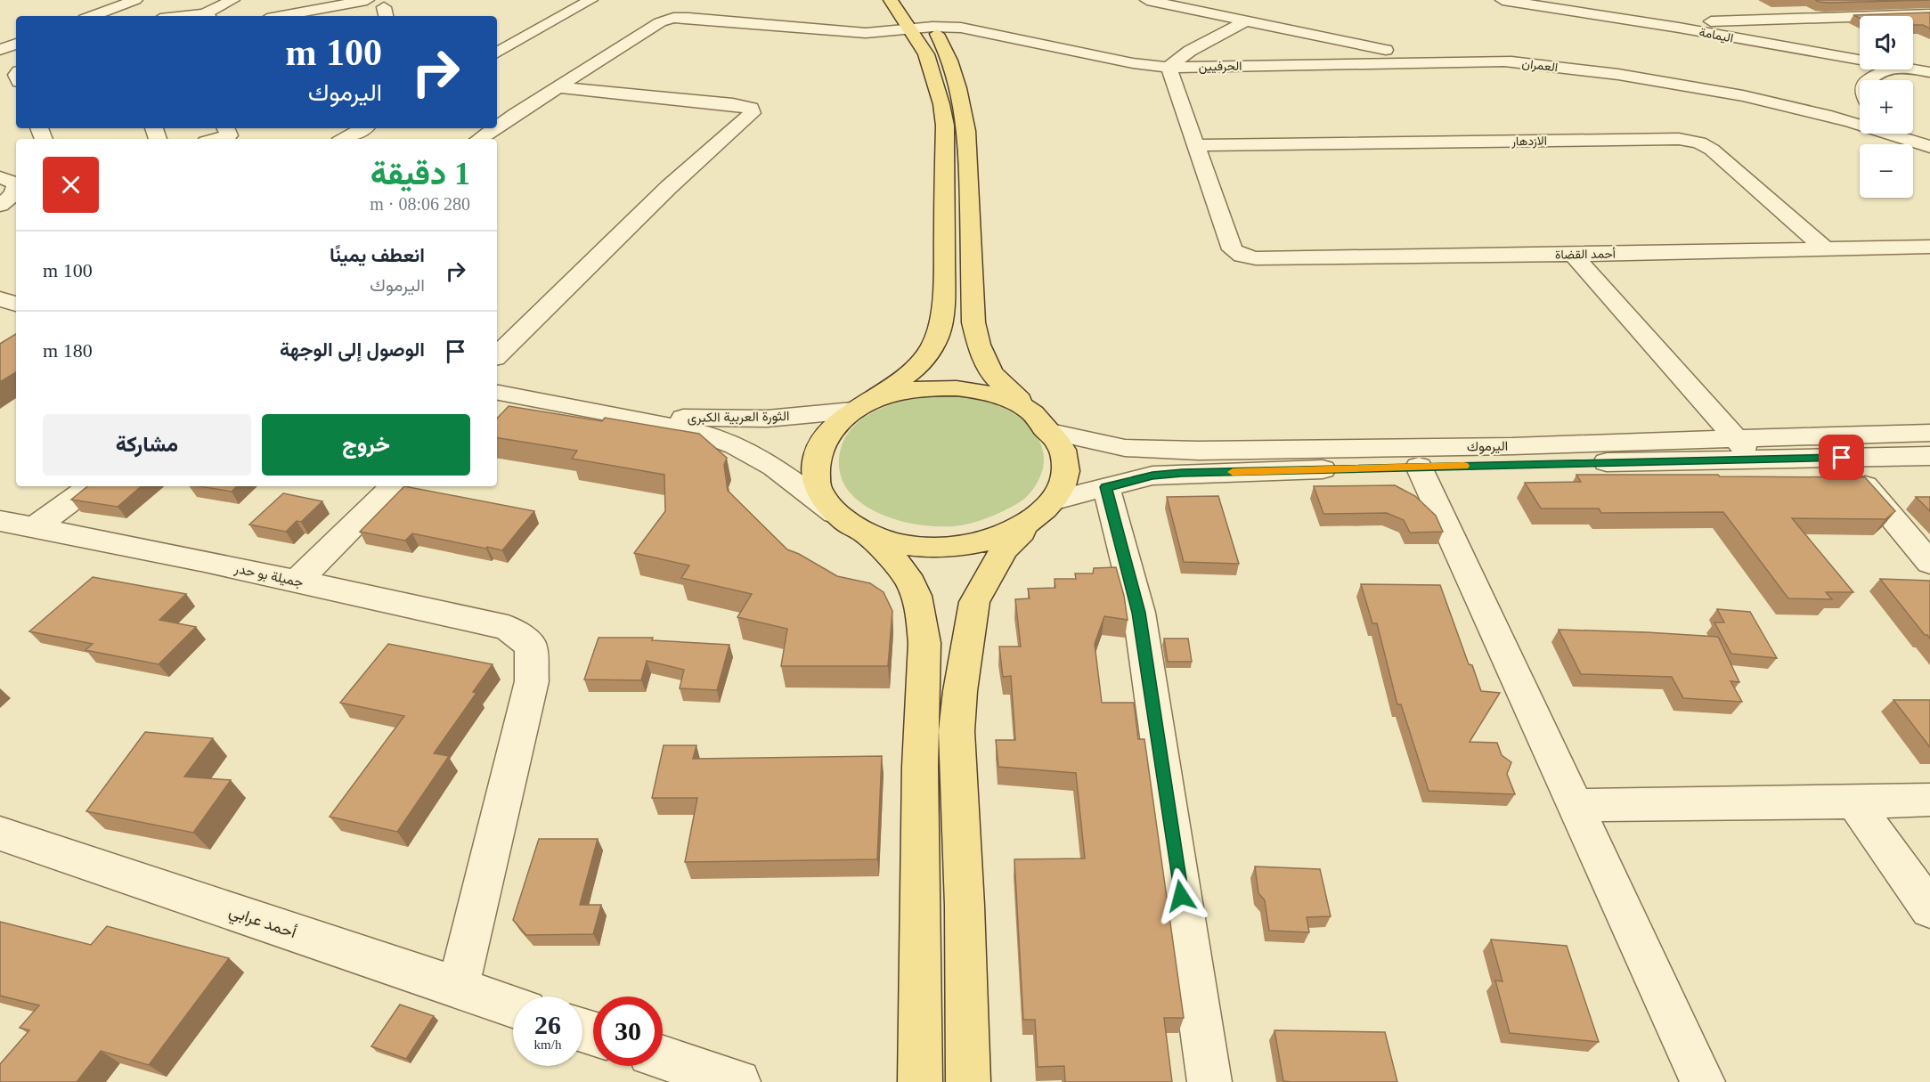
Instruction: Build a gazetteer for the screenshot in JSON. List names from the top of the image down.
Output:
{
  "streets": {
    "street": [
      "اليمامة",
      "العمران",
      "الحرفيين",
      "الازدهار",
      "أحمد القضاة",
      "الثورة العربية الكبرى",
      "اليرموك",
      "جميلة بو حدر",
      "أحمد عرابي"
    ]
  },
  "crossings": [
    ["العمران", "الحرفيين"],
    ["الازدهار", "أحمد القضاة"],
    ["جميلة بو حدر", "أحمد عرابي"]
  ],
  "page": {
    "map_buttons": ["+", "−"],
    "turn": ["100 m", "اليرموك"],
    "heading": ["1 دقيقة", "280 m · 08:06"],
    "list": [
      {
        "name": "انعطف يمينًا",
        "note": "اليرموك",
        "value": "100 m"
      },
      {
        "name": "الوصول إلى الوجهة",
        "value": "180 m"
      }
    ],
    "buttons": ["خروج", "مشاركة"],
    "speed": "26 km/h",
    "limit": "30"
  }
}
